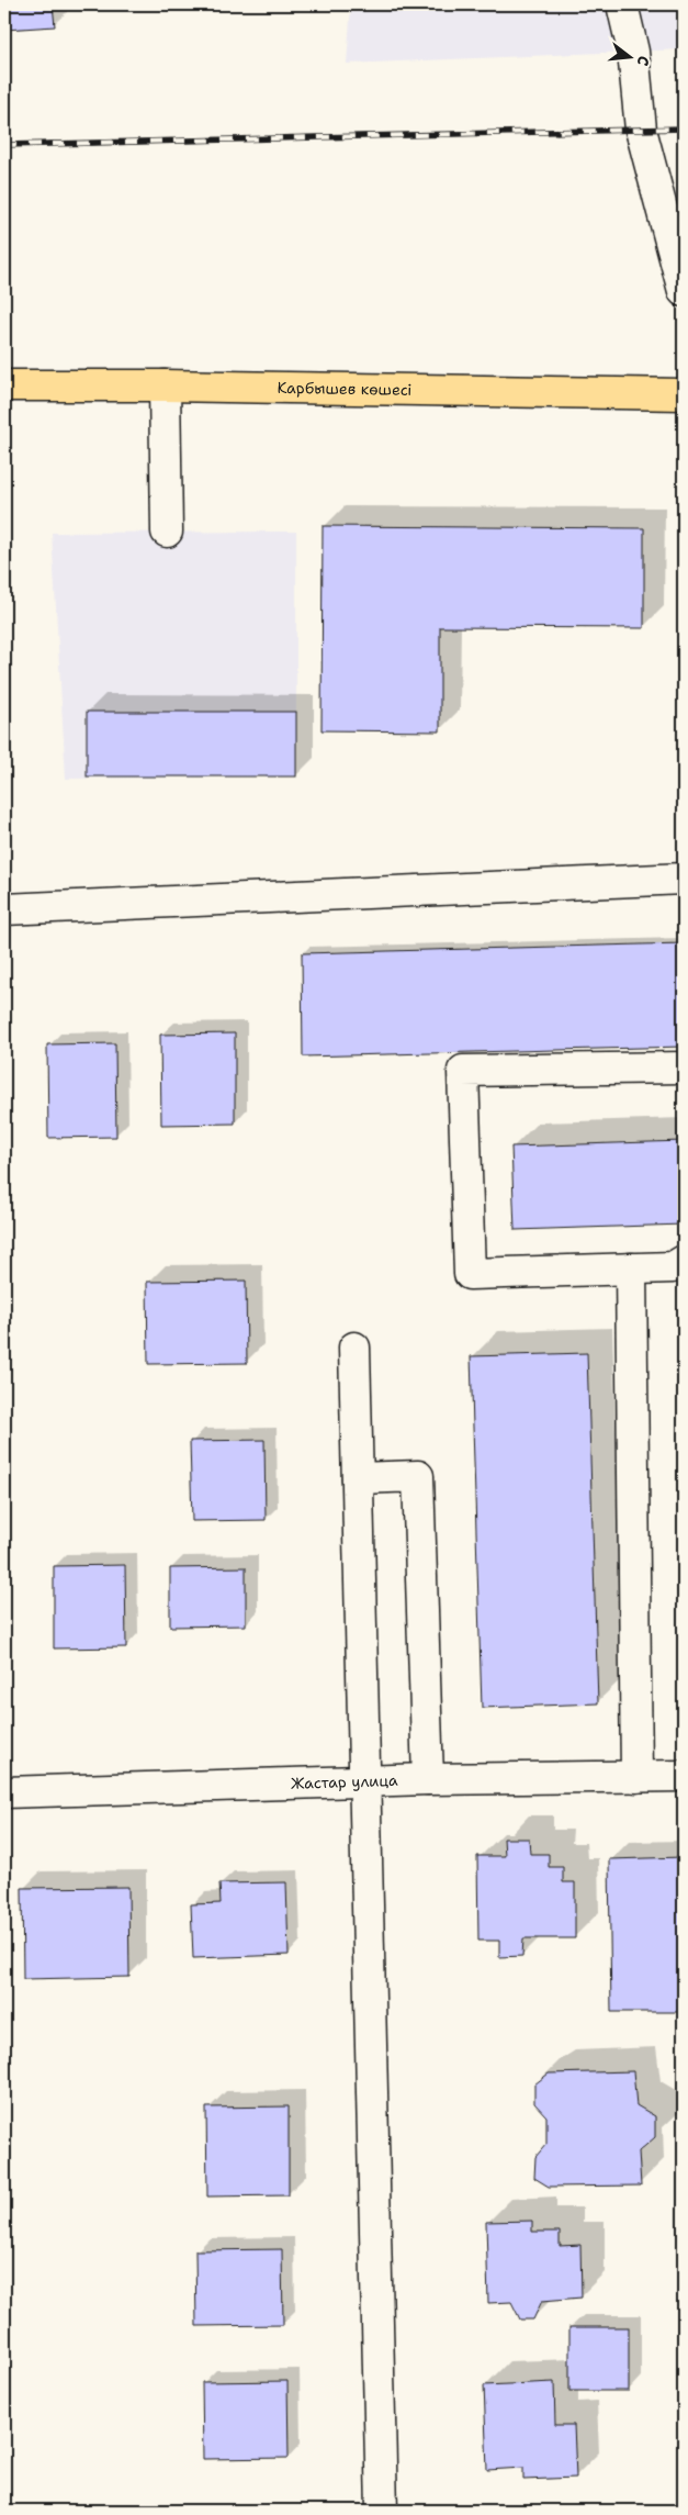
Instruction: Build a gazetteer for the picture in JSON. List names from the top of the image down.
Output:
{
  "streets": {
    "main road": ["Карбышев көшесі"],
    "street": ["Жастар улица"]
  },
  "north": "right"
}
